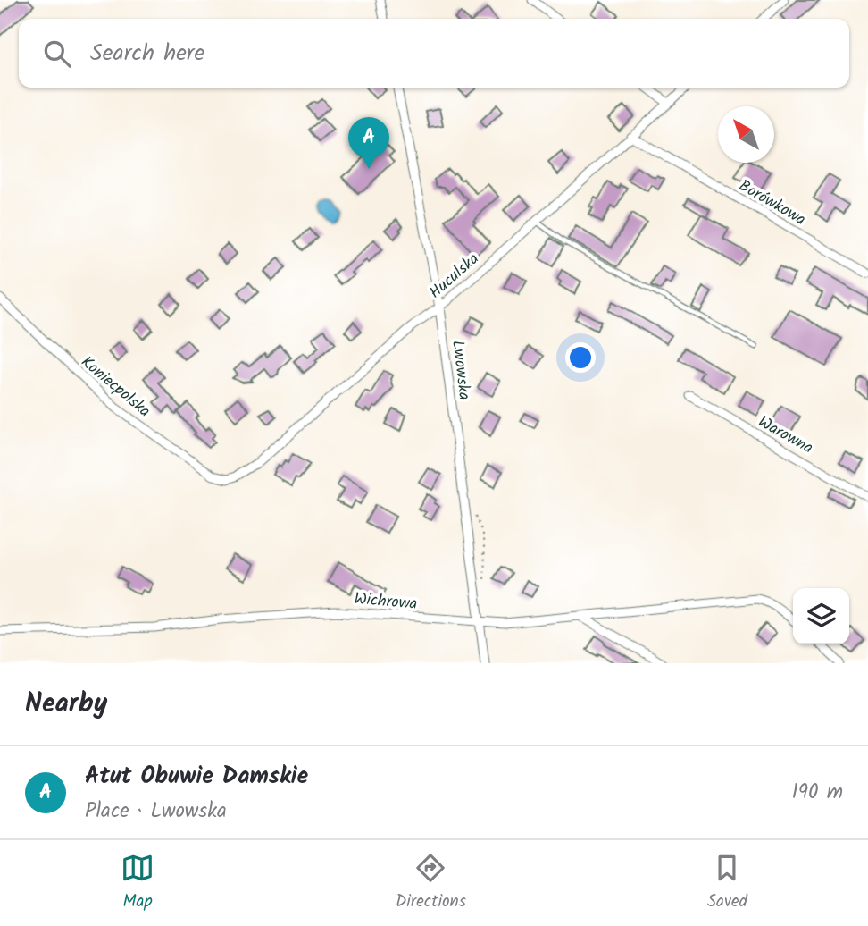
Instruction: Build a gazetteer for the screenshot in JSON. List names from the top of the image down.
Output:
{
  "streets": {
    "street": [
      "Borówkowa",
      "Huculska",
      "Lwowska",
      "Koniecpolska",
      "Warowna",
      "Wichrowa"
    ]
  },
  "crossings": [
    ["Borówkowa", "Huculska"],
    ["Huculska", "Lwowska"],
    ["Huculska", "Koniecpolska"],
    ["Lwowska", "Wichrowa"]
  ],
  "north": "top left",
  "page": {
    "search": "Search here",
    "pins": "A",
    "heading": "Nearby",
    "list": [
      {
        "mark": "A",
        "name": "Atut Obuwie Damskie",
        "note": "Place · Lwowska",
        "value": "190 m"
      }
    ],
    "nav": ["Map", "Directions", "Saved"]
  }
}
